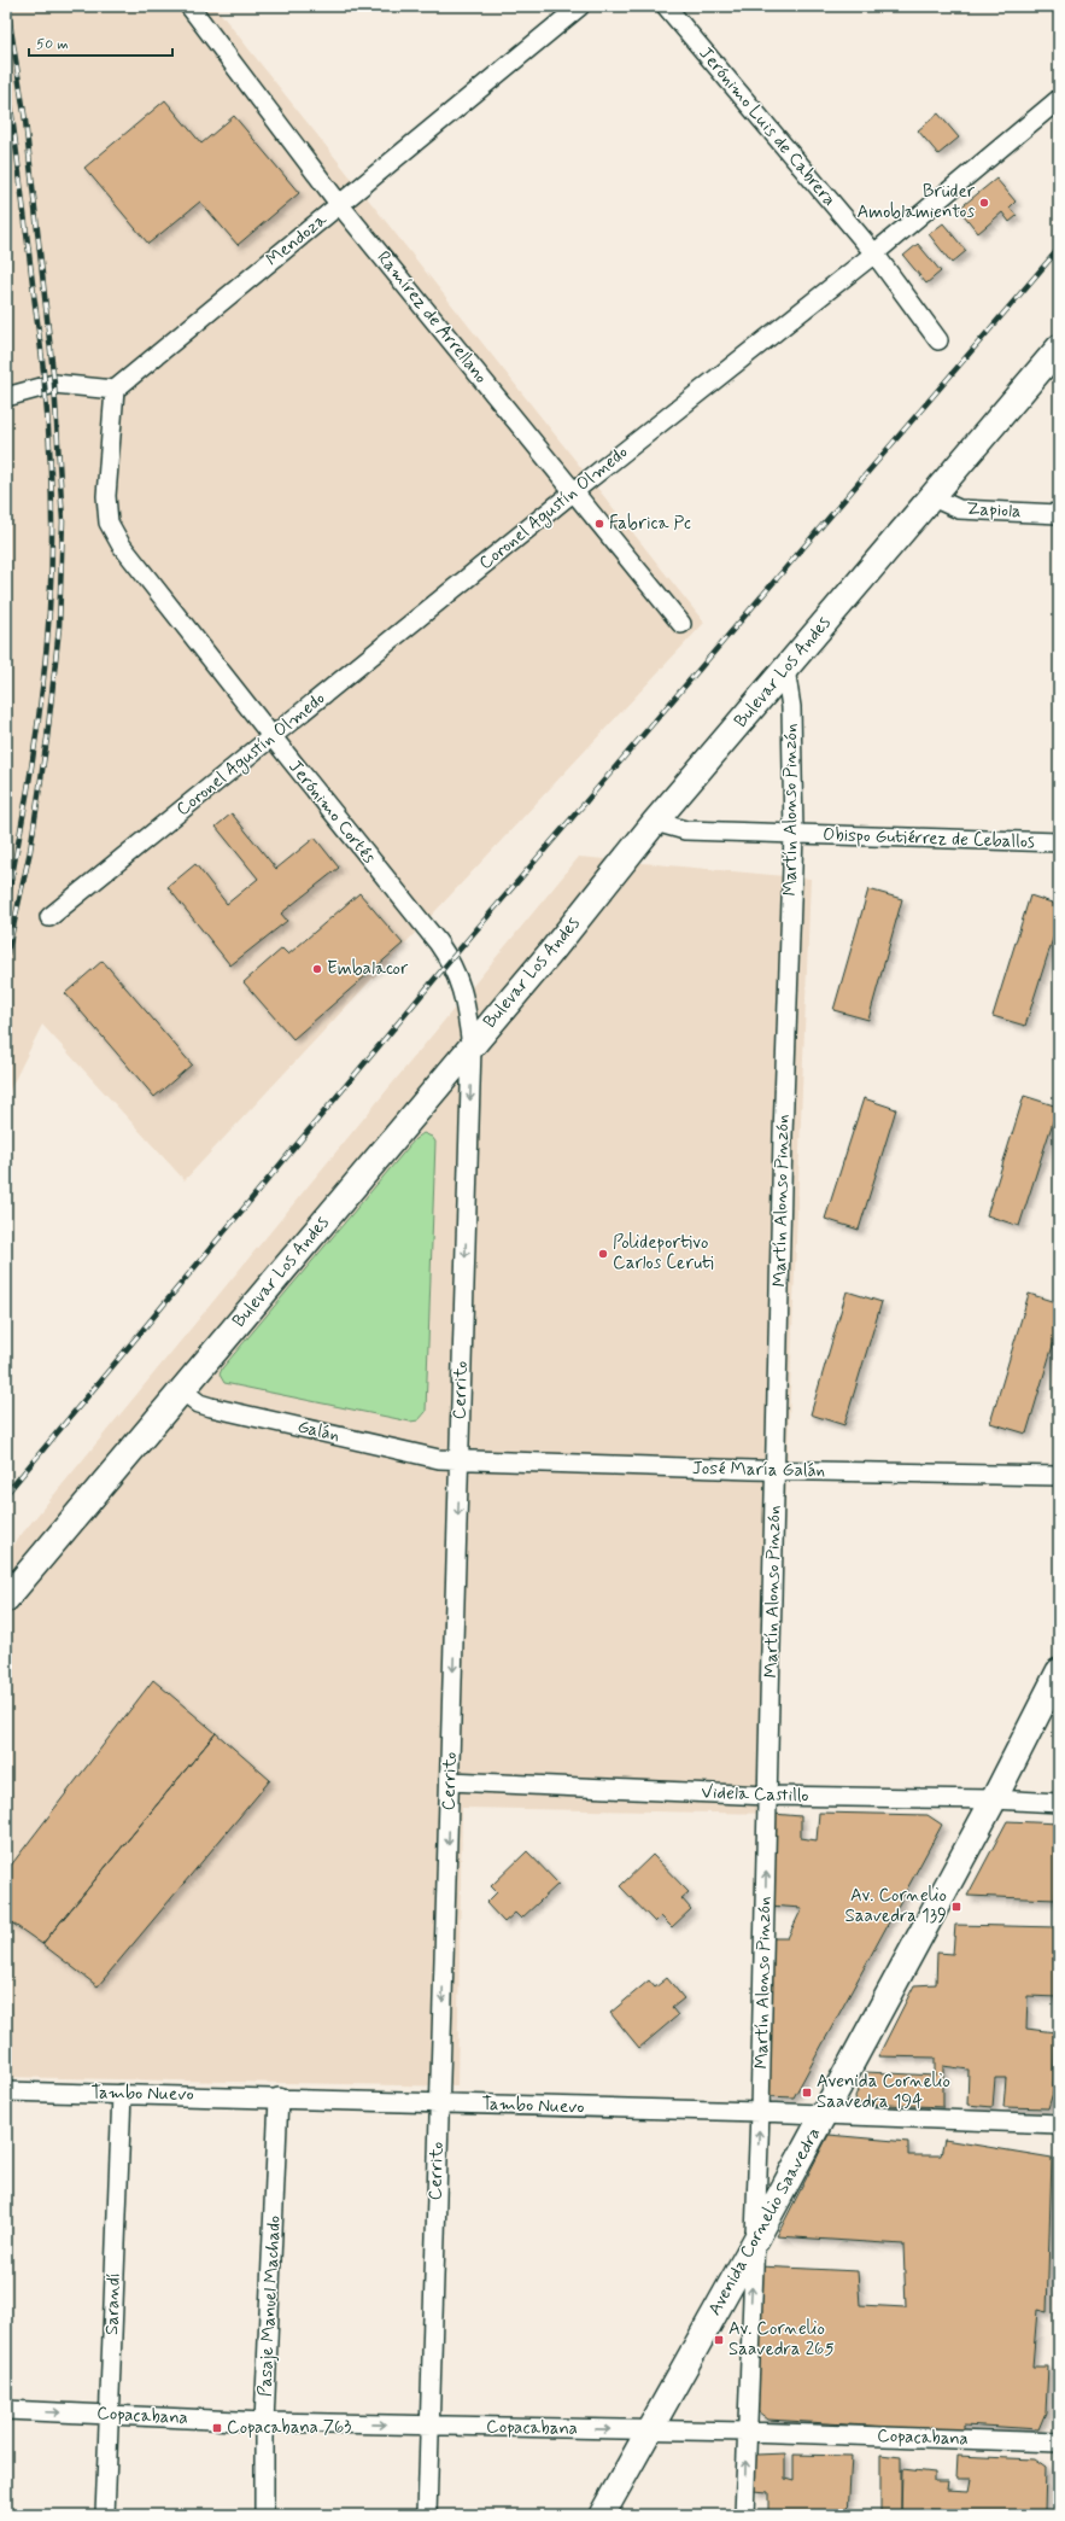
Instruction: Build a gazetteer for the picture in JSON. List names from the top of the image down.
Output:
{
  "streets": {
    "main road": ["Bulevar Los Andes", "Avenida Cornelio Saavedra"],
    "street": [
      "Jerónimo Luis de Cabrera",
      "Mendoza",
      "Ramírez de Arrellano",
      "Coronel Agustín Olmedo",
      "Zapiola",
      "Martín Alonso Pinzón",
      "Jerónimo Cortés",
      "Obispo Gutiérrez de Ceballos",
      "Cerrito",
      "Galán",
      "José María Galán",
      "Videla Castillo",
      "Tambo Nuevo",
      "Sarandí",
      "Pasaje Manuel Machado",
      "Copacabana"
    ]
  },
  "crossings": [
    ["Jerónimo Luis de Cabrera", "Coronel Agustín Olmedo"],
    ["Mendoza", "Ramírez de Arrellano"],
    ["Mendoza", "Jerónimo Cortés"],
    ["Ramírez de Arrellano", "Coronel Agustín Olmedo"],
    ["Coronel Agustín Olmedo", "Jerónimo Cortés"],
    ["Zapiola", "Bulevar Los Andes"],
    ["Bulevar Los Andes", "Martín Alonso Pinzón"],
    ["Bulevar Los Andes", "Jerónimo Cortés"],
    ["Bulevar Los Andes", "Obispo Gutiérrez de Ceballos"],
    ["Bulevar Los Andes", "Cerrito"],
    ["Bulevar Los Andes", "Galán"],
    ["Martín Alonso Pinzón", "Obispo Gutiérrez de Ceballos"],
    ["Martín Alonso Pinzón", "José María Galán"],
    ["Martín Alonso Pinzón", "Videla Castillo"],
    ["Martín Alonso Pinzón", "Tambo Nuevo"],
    ["Martín Alonso Pinzón", "Avenida Cornelio Saavedra"],
    ["Martín Alonso Pinzón", "Copacabana"],
    ["Jerónimo Cortés", "Cerrito"],
    ["Cerrito", "Galán"],
    ["Cerrito", "José María Galán"],
    ["Cerrito", "Videla Castillo"],
    ["Cerrito", "Tambo Nuevo"],
    ["Cerrito", "Copacabana"],
    ["Galán", "José María Galán"],
    ["Videla Castillo", "Avenida Cornelio Saavedra"],
    ["Tambo Nuevo", "Avenida Cornelio Saavedra"],
    ["Tambo Nuevo", "Sarandí"],
    ["Tambo Nuevo", "Pasaje Manuel Machado"],
    ["Avenida Cornelio Saavedra", "Copacabana"],
    ["Sarandí", "Copacabana"],
    ["Pasaje Manuel Machado", "Copacabana"]
  ],
  "one_way": ["Martín Alonso Pinzón", "Cerrito", "Copacabana"],
  "places": {
    "other": [
      "Brüder Amoblamientos",
      "Fabrica Pc",
      "Embalacor",
      "Polideportivo Carlos Ceruti"
    ],
    "transit": [
      "Av. Cornelio Saavedra 139",
      "Avenida Cornelio Saavedra 194",
      "Av. Cornelio Saavedra 265",
      "Copacabana 763"
    ]
  },
  "scale_bar": "50 m"
}
